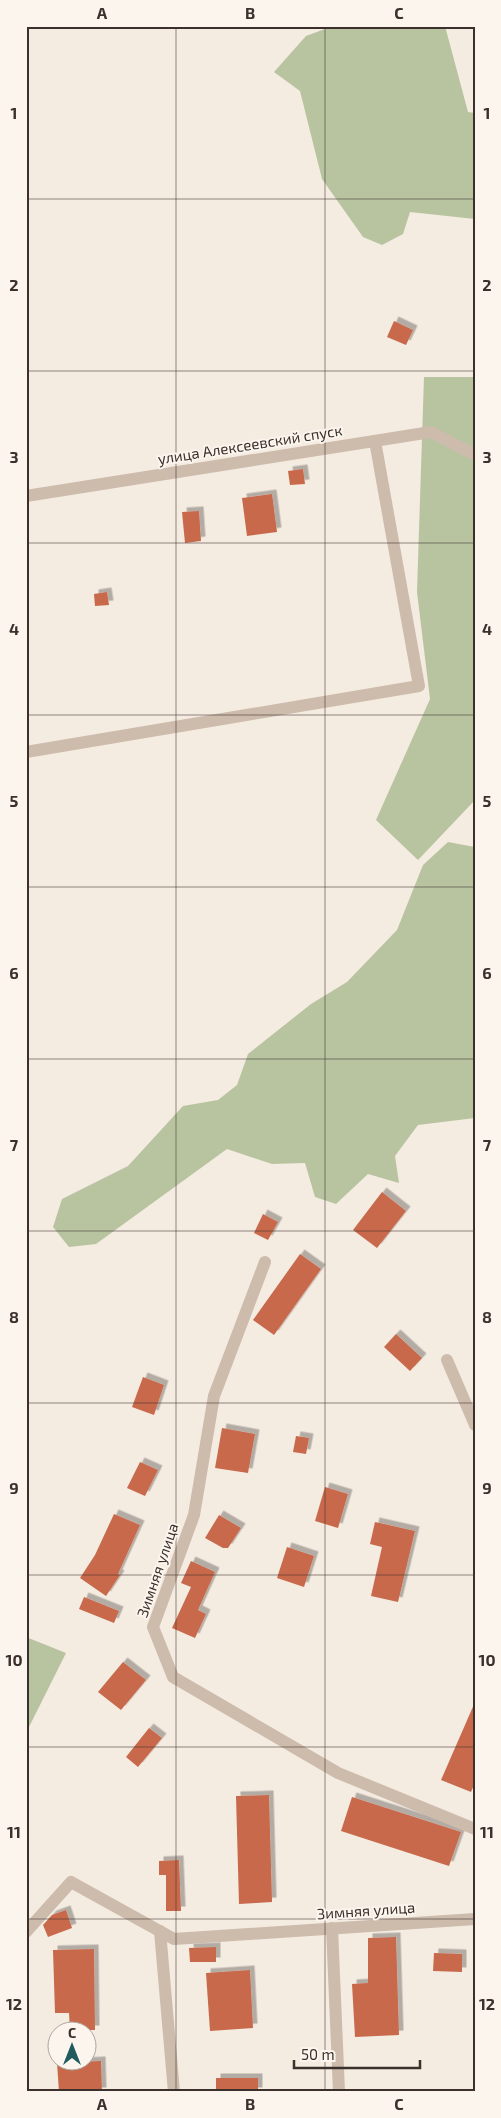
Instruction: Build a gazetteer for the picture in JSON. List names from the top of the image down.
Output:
{
  "streets": {
    "street": ["улица Алексеевский спуск", "Зимняя улица"]
  },
  "scale_bar": "50 m",
  "north": "top",
  "grid": {
    "columns": ["A", "B", "C"],
    "rows": [
      "1",
      "2",
      "3",
      "4",
      "5",
      "6",
      "7",
      "8",
      "9",
      "10",
      "11",
      "12"
    ]
  }
}
